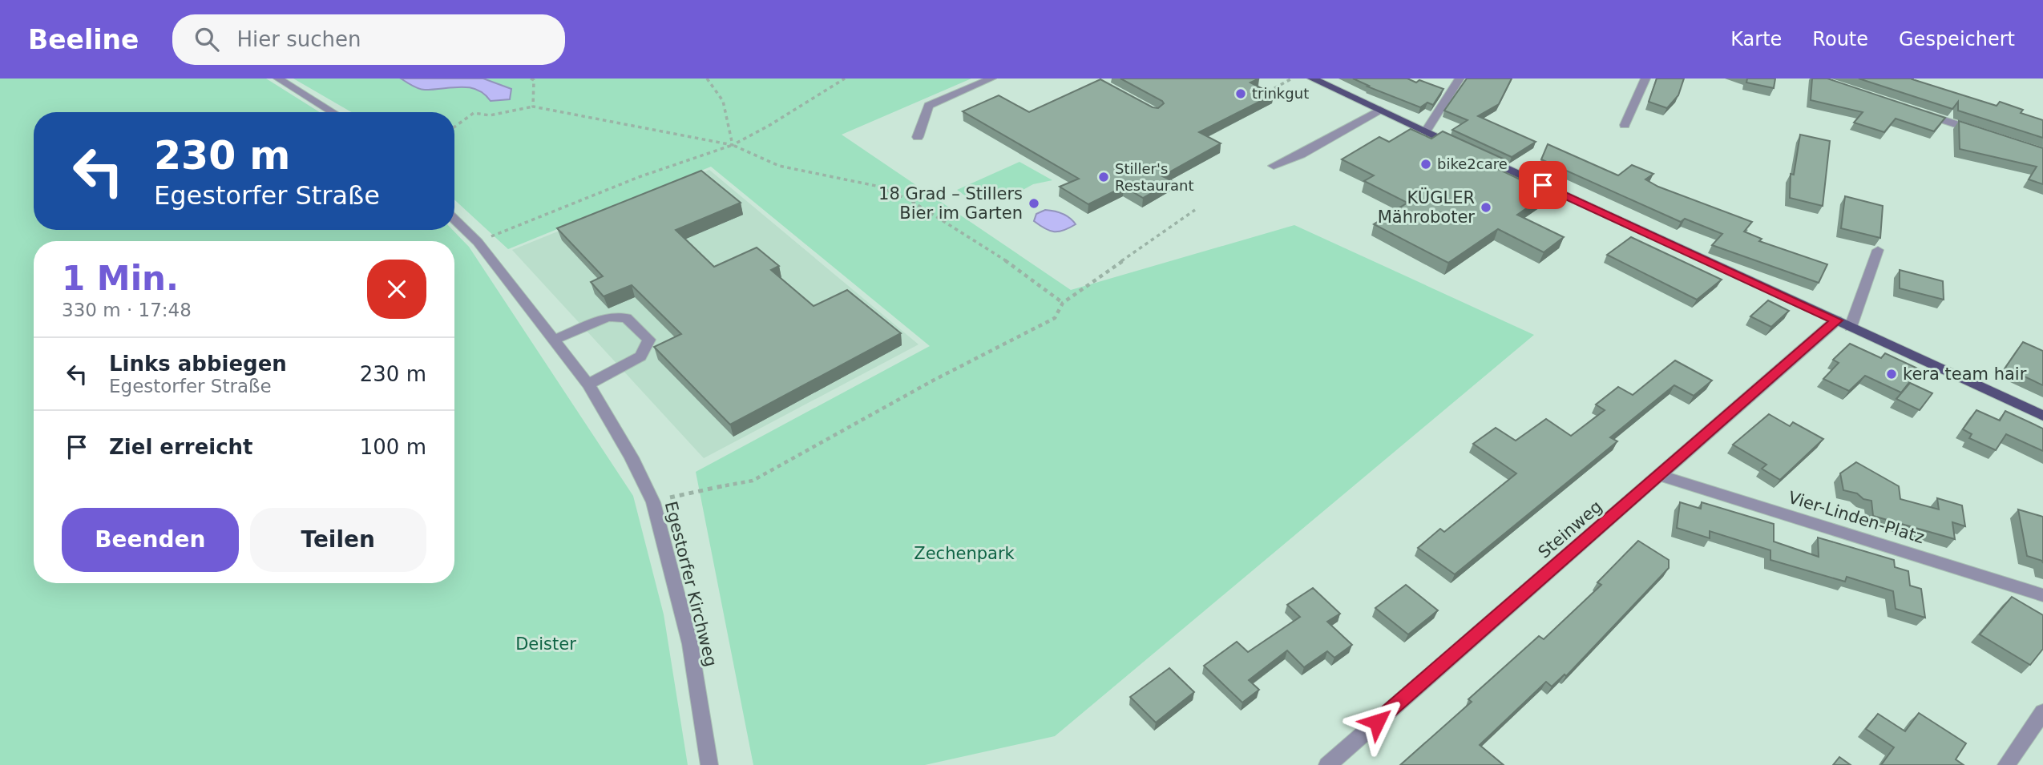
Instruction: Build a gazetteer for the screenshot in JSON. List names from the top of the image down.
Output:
{
  "streets": {
    "street": ["Vier-Linden-Platz", "Steinweg", "Egestorfer Kirchweg"]
  },
  "crossings": [
    ["Vier-Linden-Platz", "Steinweg"]
  ],
  "parks": ["Zechenpark", "Deister"],
  "places": [
    "trinkgut",
    "bike2care",
    "Stiller's Restaurant",
    "18 Grad – Stillers Bier im Garten",
    "KÜGLER Mähroboter",
    "kera team hair"
  ],
  "page": {
    "header": "Beeline",
    "search": "Hier suchen",
    "nav": ["Karte", "Route", "Gespeichert"],
    "turn": ["230 m", "Egestorfer Straße"],
    "heading": ["1 Min.", "330 m · 17:48"],
    "list": [
      {
        "name": "Links abbiegen",
        "note": "Egestorfer Straße",
        "value": "230 m"
      },
      {
        "name": "Ziel erreicht",
        "value": "100 m"
      }
    ],
    "buttons": ["Beenden", "Teilen"]
  }
}
